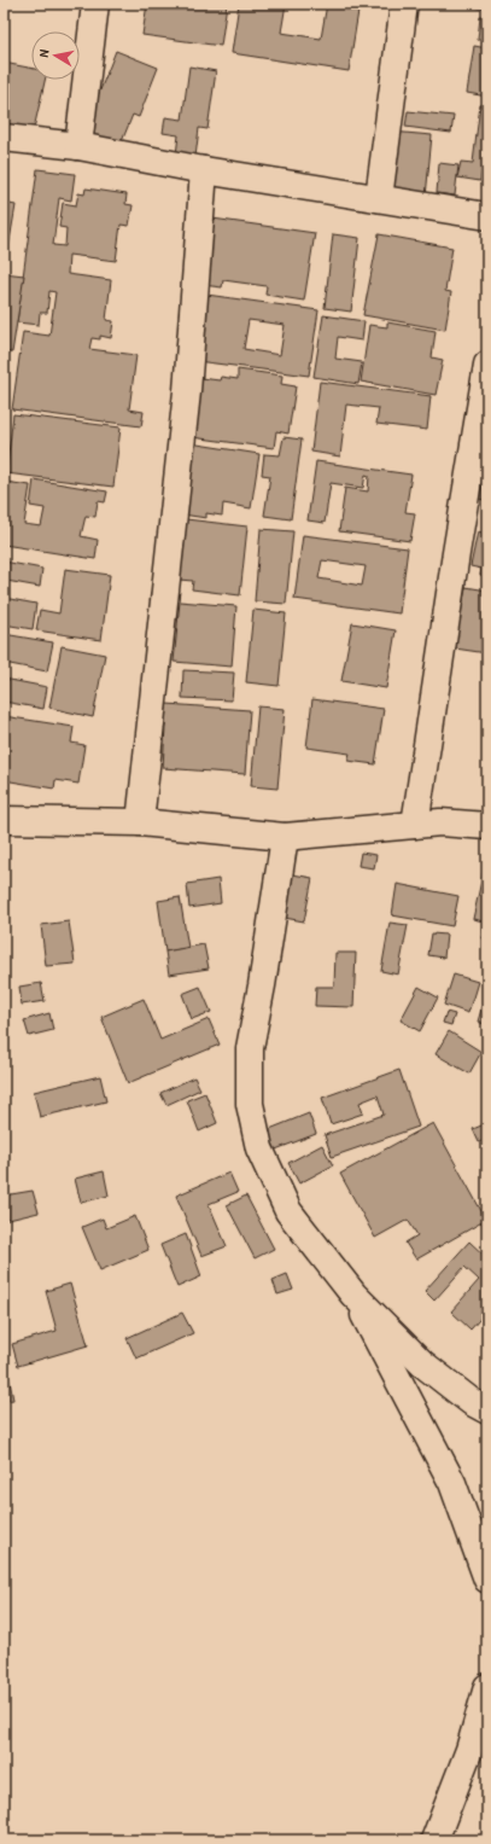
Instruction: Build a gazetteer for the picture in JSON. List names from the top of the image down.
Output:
{
  "north": "left"
}
